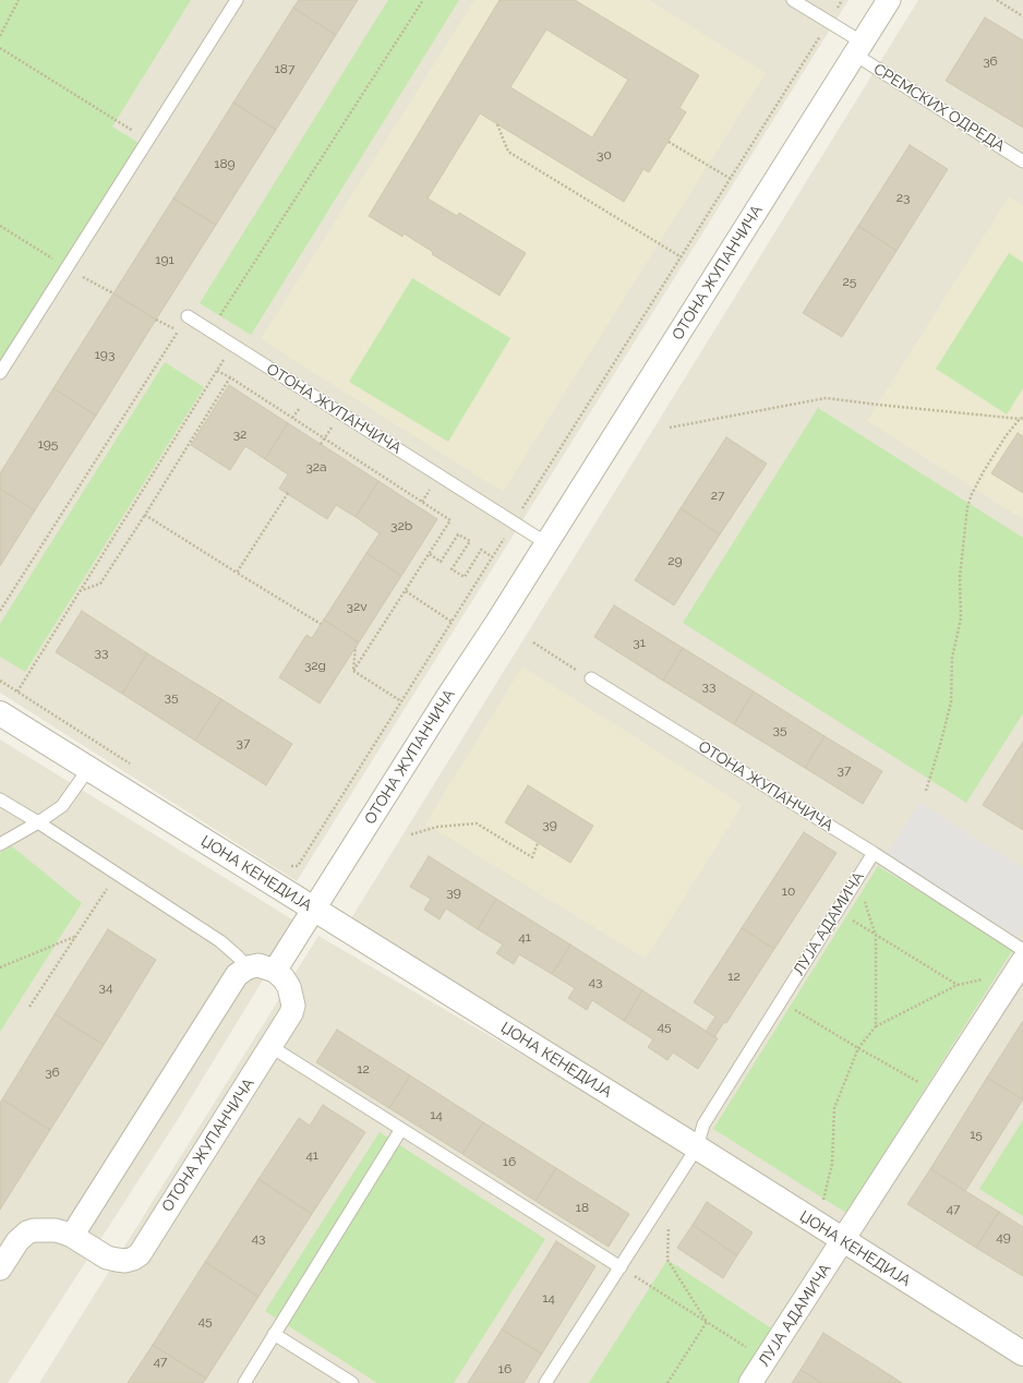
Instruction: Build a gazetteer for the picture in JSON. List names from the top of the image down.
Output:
{
  "streets": {
    "street": ["ОТОНА ЖУПАНЧИЧА", "ЏОНА КЕНЕДИЈА", "ЛУЈА АДАМИЧА"],
    "lane": ["СРЕМСКИХ ОДРЕДА"]
  },
  "crossings": [
    ["СРЕМСКИХ ОДРЕДА", "ОТОНА ЖУПАНЧИЧА"],
    ["ОТОНА ЖУПАНЧИЧА", "ЏОНА КЕНЕДИЈА"],
    ["ОТОНА ЖУПАНЧИЧА", "ЛУЈА АДАМИЧА"],
    ["ЏОНА КЕНЕДИЈА", "ЛУЈА АДАМИЧА"]
  ],
  "house_numbers": [
    "36",
    "187",
    "30",
    "189",
    "23",
    "191",
    "25",
    "193",
    "32",
    "195",
    "32a",
    "27",
    "32b",
    "29",
    "32v",
    "31",
    "33",
    "32g",
    "33",
    "35",
    "35",
    "37",
    "37",
    "39",
    "10",
    "39",
    "41",
    "12",
    "43",
    "34",
    "45",
    "12",
    "36",
    "14",
    "15",
    "41",
    "16",
    "18",
    "47",
    "49",
    "43",
    "14",
    "45",
    "47",
    "16"
  ]
}
